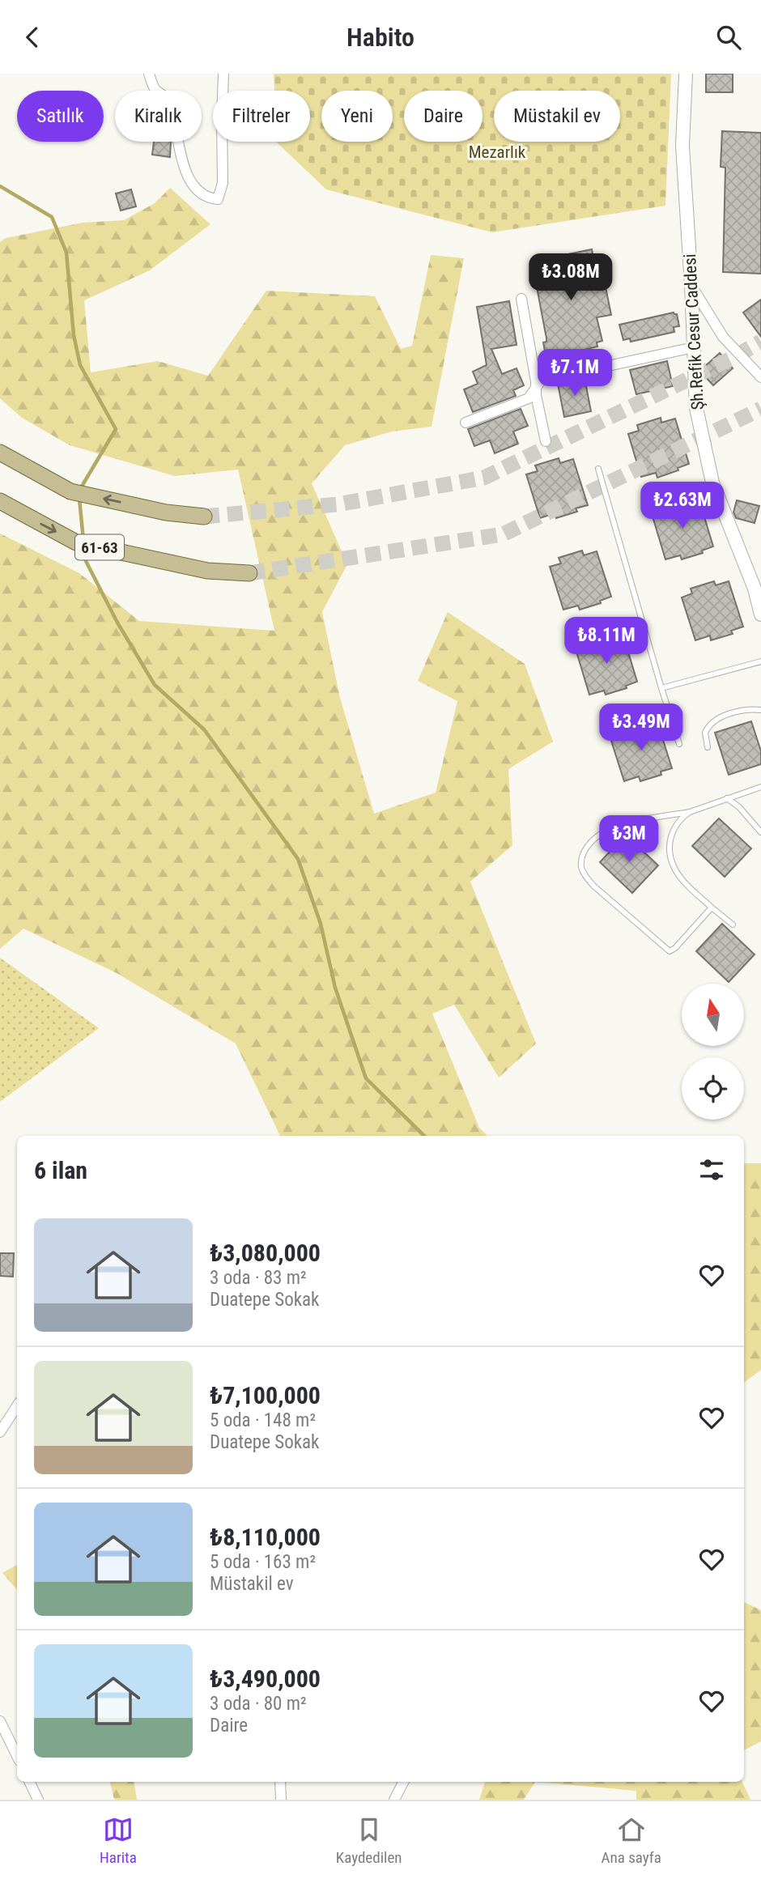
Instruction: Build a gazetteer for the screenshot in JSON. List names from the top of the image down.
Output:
{
  "streets": {
    "main road": ["61-63"],
    "street": ["Şh.Refik Cesur Caddesi"]
  },
  "parks": ["Mezarlık"],
  "north": "top",
  "page": {
    "header": "Habito",
    "chip": [
      "Satılık",
      "Kiralık",
      "Filtreler",
      "Yeni",
      "Daire",
      "Müstakil ev"
    ],
    "price": [
      "₺3.08M",
      "₺7.1M",
      "₺2.63M",
      "₺8.11M",
      "₺3.49M",
      "₺3M"
    ],
    "heading": "6 ilan",
    "list": [
      {
        "name": "₺3,080,000",
        "note": "3 oda · 83 m² · Duatepe Sokak"
      },
      {
        "name": "₺7,100,000",
        "note": "5 oda · 148 m² · Duatepe Sokak"
      },
      {
        "name": "₺8,110,000",
        "note": "5 oda · 163 m² · Müstakil ev"
      },
      {
        "name": "₺3,490,000",
        "note": "3 oda · 80 m² · Daire"
      }
    ],
    "tabs": ["Harita", "Kaydedilen", "Ana sayfa"]
  }
}
